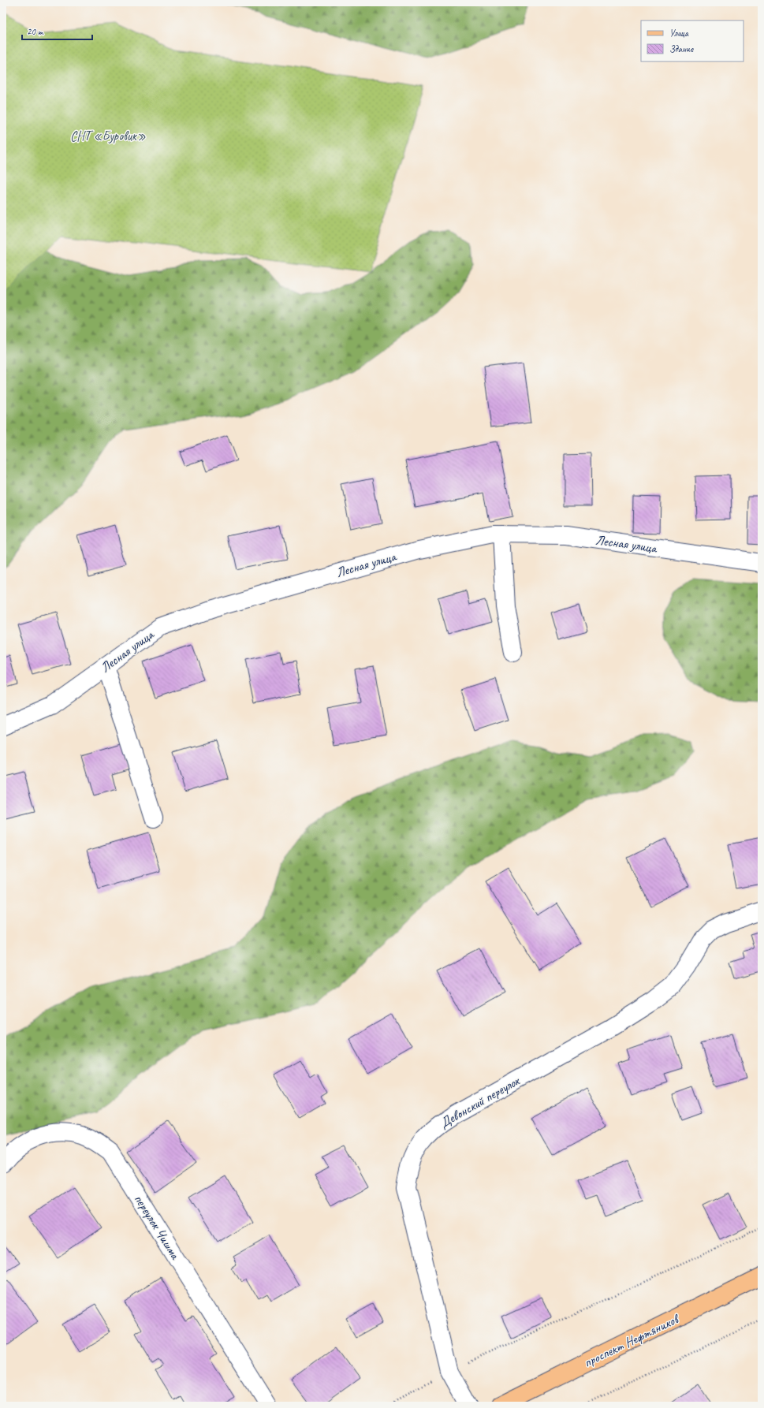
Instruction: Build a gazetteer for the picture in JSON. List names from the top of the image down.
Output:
{
  "streets": {
    "main road": ["проспект Нефтяников"],
    "street": ["Лесная улица", "Девонский переулок", "переулок Чишма"]
  },
  "parks": ["СНТ «Буровик»"],
  "legend": ["Улица", "Здание"],
  "scale_bar": "20 m"
}
